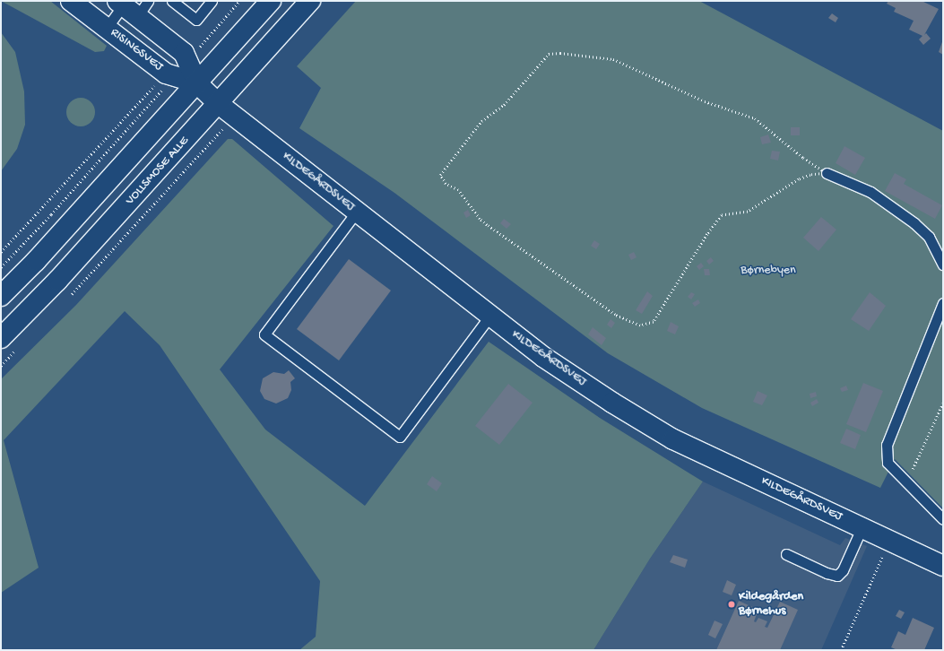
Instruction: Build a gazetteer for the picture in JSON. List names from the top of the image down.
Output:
{
  "streets": {
    "street": ["RISINGSVEJ", "VOLLSMOSE ALLE", "KILDEGÅRDSVEJ"]
  },
  "crossings": [
    ["RISINGSVEJ", "KILDEGÅRDSVEJ"],
    ["VOLLSMOSE ALLE", "KILDEGÅRDSVEJ"]
  ],
  "parks": ["Børnebyen"],
  "places": ["Kildegården Børnehus"]
}
